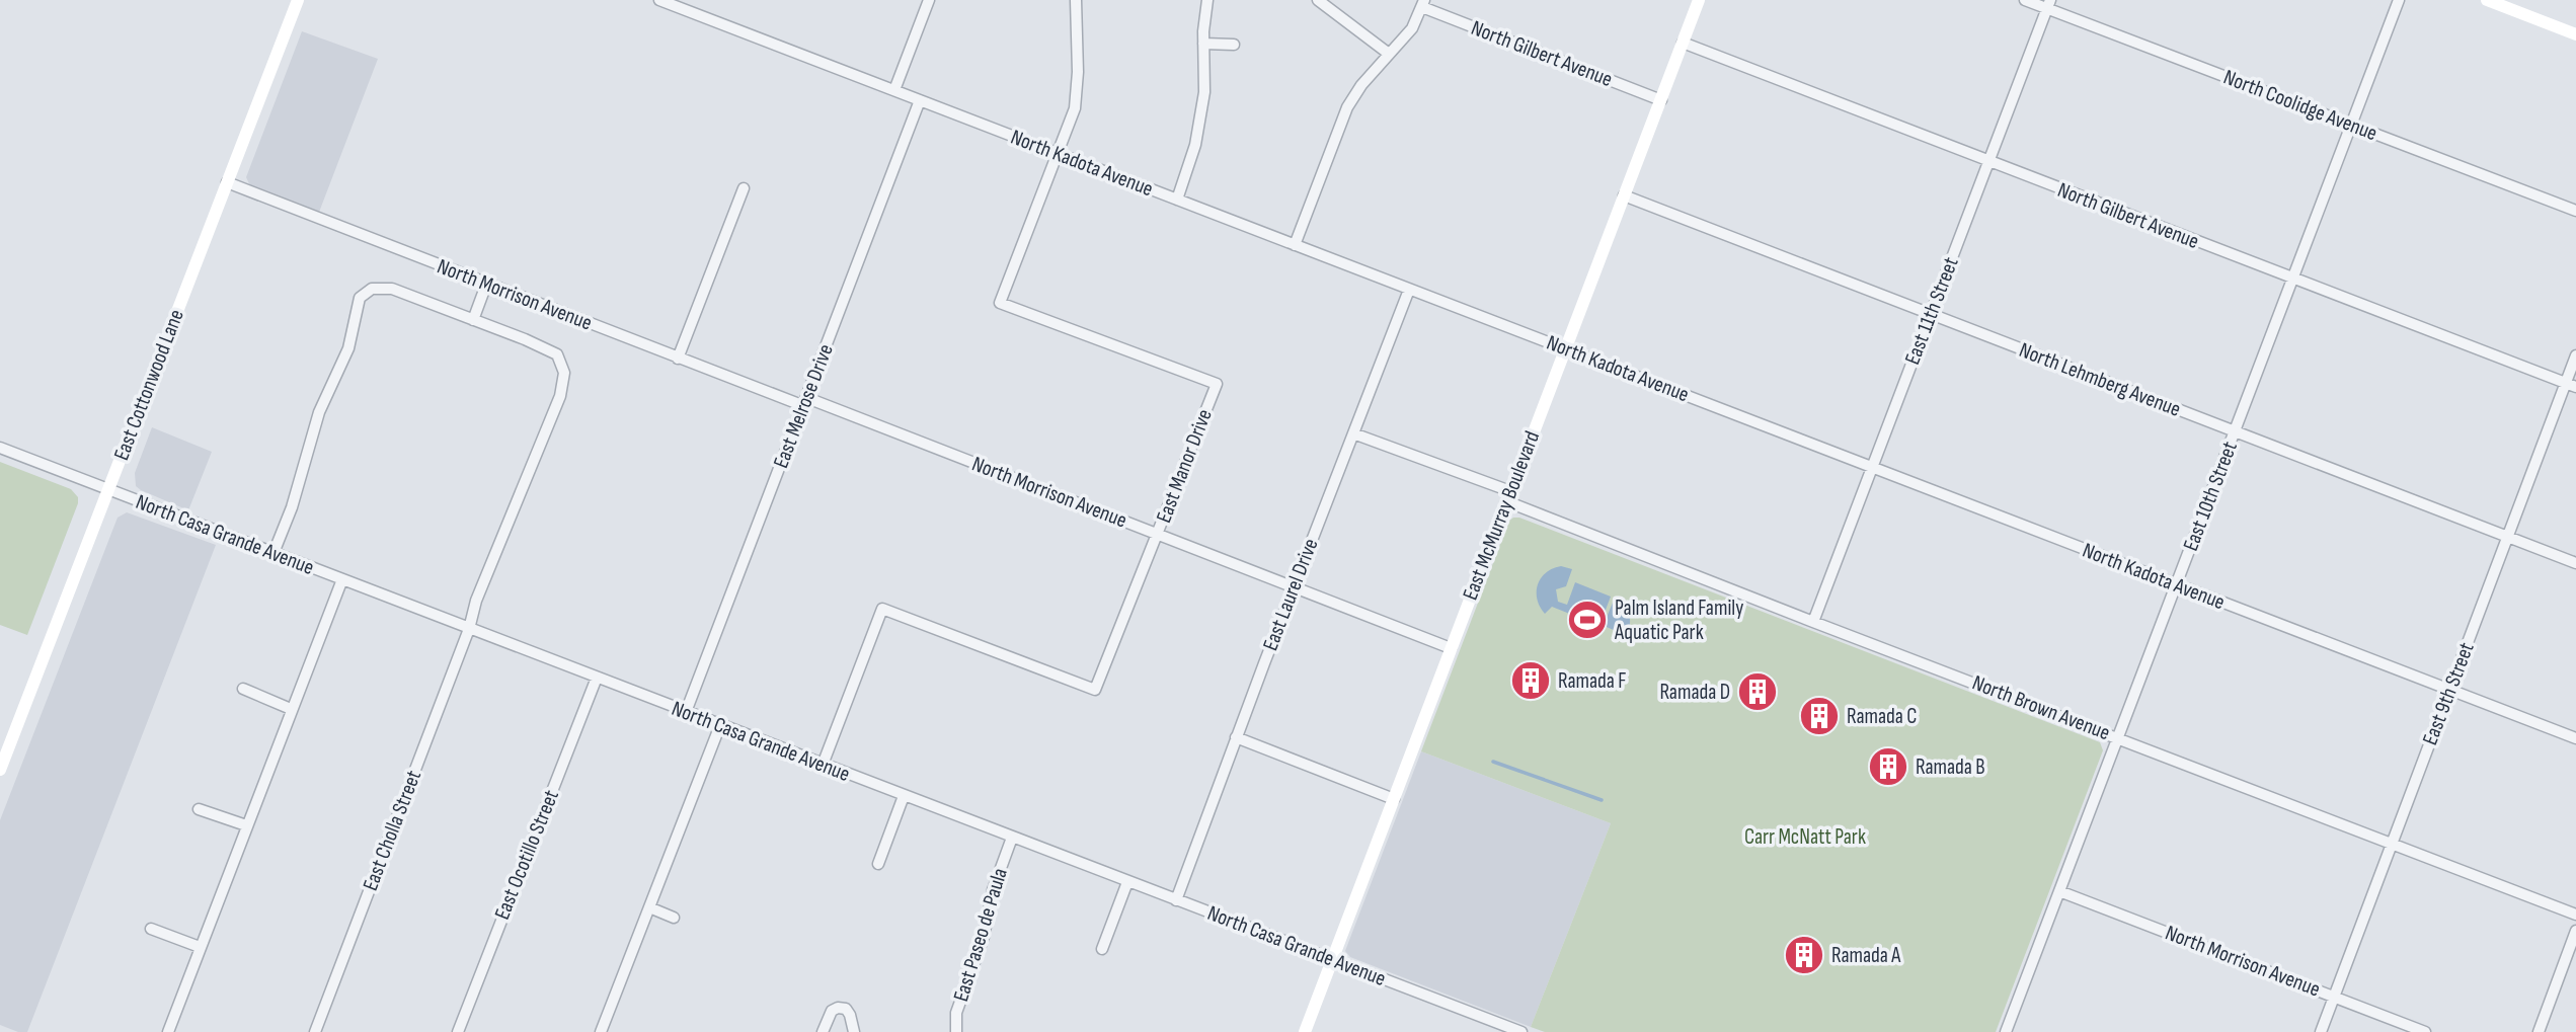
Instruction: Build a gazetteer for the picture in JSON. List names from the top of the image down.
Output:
{
  "streets": {
    "street": [
      "North Gilbert Avenue",
      "North Coolidge Avenue",
      "North Kadota Avenue",
      "North Morrison Avenue",
      "East 11th Street",
      "North Lehmberg Avenue",
      "East Cottonwood Lane",
      "East Melrose Drive",
      "East Manor Drive",
      "East 10th Street",
      "East McMurray Boulevard",
      "North Casa Grande Avenue",
      "East Laurel Drive",
      "East 9th Street",
      "North Brown Avenue",
      "East Cholla Street",
      "East Ocotillo Street",
      "East Paseo de Paula"
    ]
  },
  "crossings": [
    ["North Gilbert Avenue", "East 11th Street"],
    ["North Gilbert Avenue", "East 10th Street"],
    ["North Gilbert Avenue", "East McMurray Boulevard"],
    ["North Gilbert Avenue", "East 9th Street"],
    ["North Coolidge Avenue", "East 11th Street"],
    ["North Coolidge Avenue", "East 10th Street"],
    ["North Kadota Avenue", "East 11th Street"],
    ["North Kadota Avenue", "East Melrose Drive"],
    ["North Kadota Avenue", "East Manor Drive"],
    ["North Kadota Avenue", "East 10th Street"],
    ["North Kadota Avenue", "East McMurray Boulevard"],
    ["North Kadota Avenue", "East Laurel Drive"],
    ["North Kadota Avenue", "East 9th Street"],
    ["North Morrison Avenue", "East Cottonwood Lane"],
    ["North Morrison Avenue", "East Melrose Drive"],
    ["North Morrison Avenue", "East Manor Drive"],
    ["North Morrison Avenue", "East 10th Street"],
    ["North Morrison Avenue", "East McMurray Boulevard"],
    ["North Morrison Avenue", "East Laurel Drive"],
    ["North Morrison Avenue", "East 9th Street"],
    ["East 11th Street", "North Lehmberg Avenue"],
    ["East 11th Street", "North Brown Avenue"],
    ["North Lehmberg Avenue", "East 10th Street"],
    ["North Lehmberg Avenue", "East McMurray Boulevard"],
    ["North Lehmberg Avenue", "East 9th Street"],
    ["East Cottonwood Lane", "North Casa Grande Avenue"],
    ["East Melrose Drive", "North Casa Grande Avenue"],
    ["East Manor Drive", "North Casa Grande Avenue"],
    ["East 10th Street", "North Brown Avenue"],
    ["East McMurray Boulevard", "North Casa Grande Avenue"],
    ["East McMurray Boulevard", "North Brown Avenue"],
    ["North Casa Grande Avenue", "East Laurel Drive"],
    ["North Casa Grande Avenue", "East Cholla Street"],
    ["North Casa Grande Avenue", "East Ocotillo Street"],
    ["North Casa Grande Avenue", "East Paseo de Paula"],
    ["East Laurel Drive", "North Brown Avenue"],
    ["East 9th Street", "North Brown Avenue"]
  ],
  "parks": ["Carr McNatt Park"],
  "places": {
    "sports": ["Palm Island Family Aquatic Park"],
    "building": [
      "Ramada F",
      "Ramada D",
      "Ramada C",
      "Ramada B",
      "Ramada A"
    ]
  }
}
